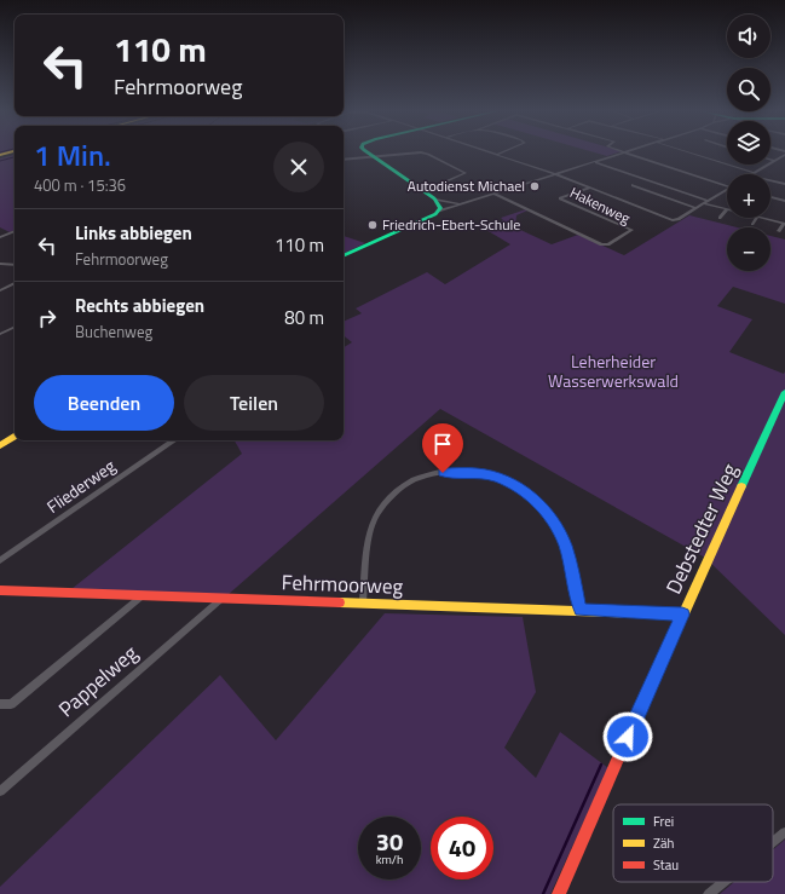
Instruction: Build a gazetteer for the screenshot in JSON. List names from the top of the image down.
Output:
{
  "streets": {
    "main road": ["Debstedter Weg", "Fehrmoorweg"],
    "street": ["Hakenweg", "Fliederweg", "Pappelweg"]
  },
  "crossings": [
    ["Debstedter Weg", "Fehrmoorweg"],
    ["Fehrmoorweg", "Pappelweg"]
  ],
  "parks": ["Leherheider Wasserwerkswald"],
  "places": ["Autodienst Michael", "Friedrich-Ebert-Schule"],
  "legend": ["Frei", "Zäh", "Stau"],
  "page": {
    "map_buttons": ["+", "−"],
    "turn": ["110 m", "Fehrmoorweg"],
    "heading": ["1 Min.", "400 m · 15:36"],
    "list": [
      {
        "name": "Links abbiegen",
        "note": "Fehrmoorweg",
        "value": "110 m"
      },
      {
        "name": "Rechts abbiegen",
        "note": "Buchenweg",
        "value": "80 m"
      }
    ],
    "buttons": ["Beenden", "Teilen"],
    "speed": "30 km/h",
    "limit": "40"
  }
}
